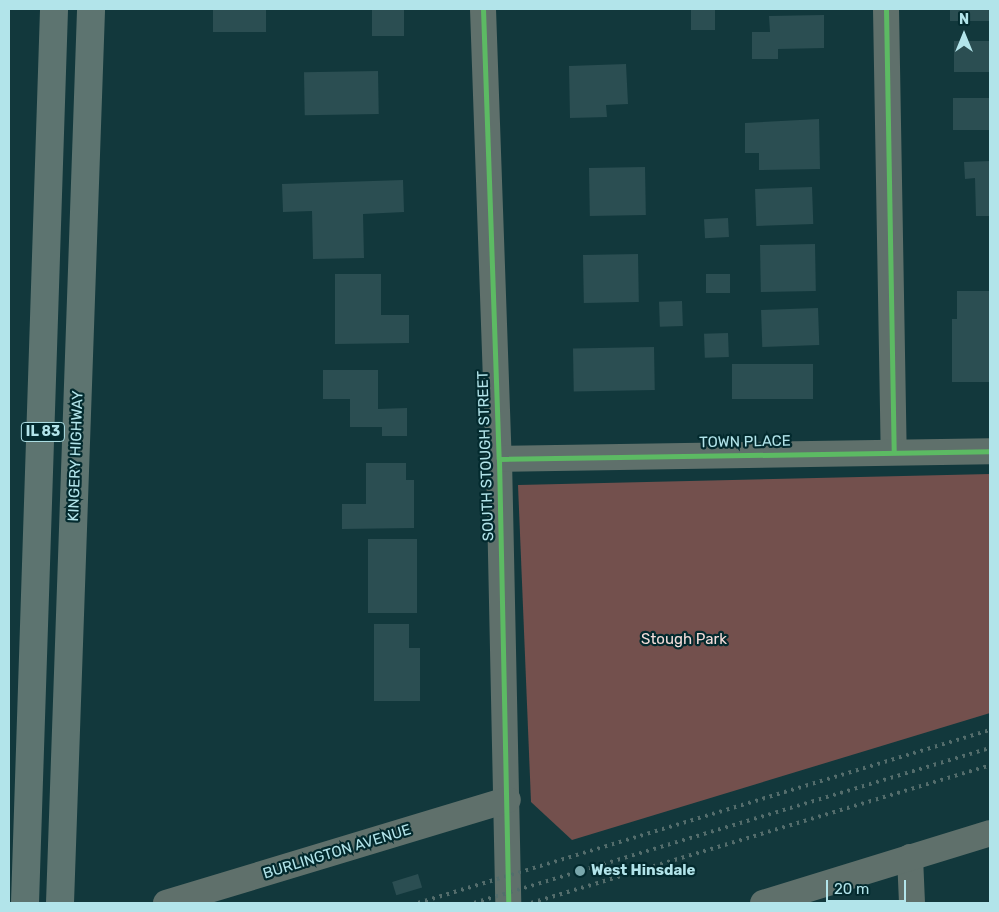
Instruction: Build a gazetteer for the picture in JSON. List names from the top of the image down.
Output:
{
  "streets": {
    "highway": ["IL 83", "KINGERY HIGHWAY"],
    "street": ["TOWN PLACE", "SOUTH STOUGH STREET", "BURLINGTON AVENUE"]
  },
  "crossings": [
    ["TOWN PLACE", "SOUTH STOUGH STREET"],
    ["SOUTH STOUGH STREET", "BURLINGTON AVENUE"]
  ],
  "parks": ["Stough Park"],
  "places": ["West Hinsdale"],
  "scale_bar": "20 m",
  "north": "top"
}
